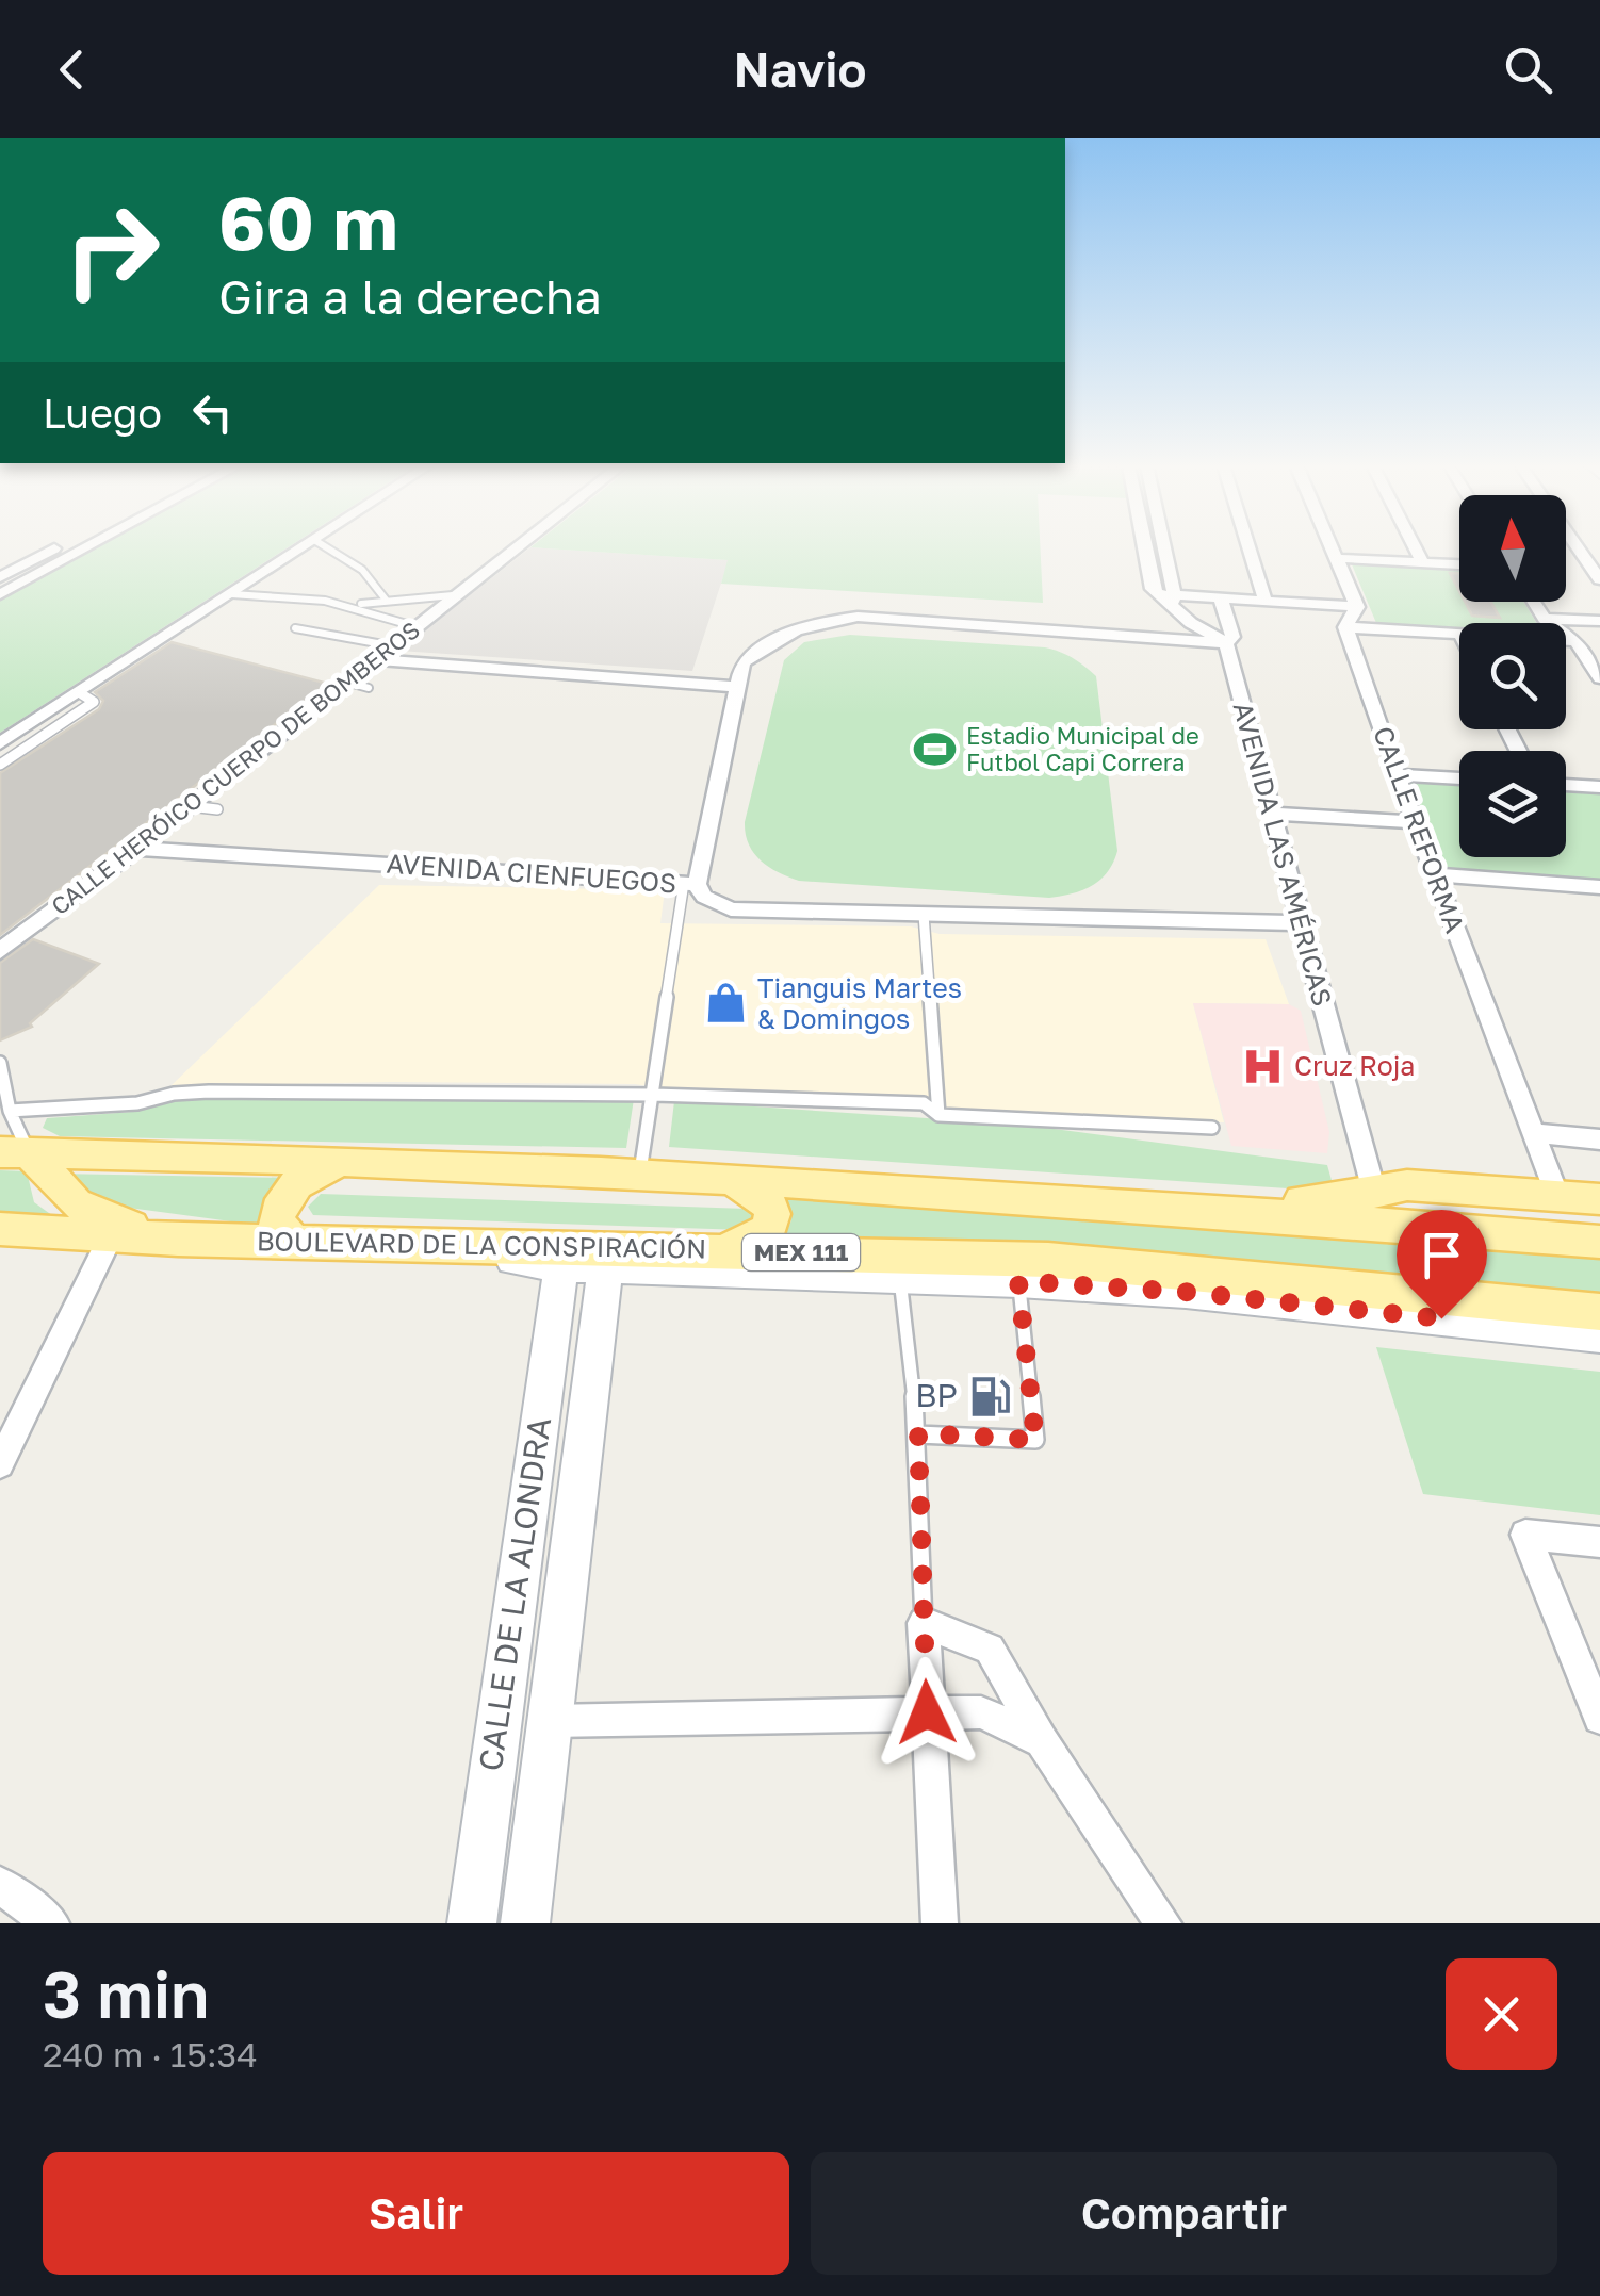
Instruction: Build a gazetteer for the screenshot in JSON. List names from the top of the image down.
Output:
{
  "streets": {
    "main road": ["BOULEVARD DE LA CONSPIRACIÓN", "MEX 111"],
    "street": [
      "CALLE HERÓICO CUERPO DE BOMBEROS",
      "CALLE REFORMA",
      "AVENIDA LAS AMÉRICAS",
      "AVENIDA CIENFUEGOS",
      "CALLE DE LA ALONDRA"
    ]
  },
  "crossings": [
    ["CALLE HERÓICO CUERPO DE BOMBEROS", "AVENIDA CIENFUEGOS"],
    ["AVENIDA LAS AMÉRICAS", "AVENIDA CIENFUEGOS"]
  ],
  "places": {
    "sports": ["Estadio Municipal de Futbol Capi Correra"],
    "shop": ["Tianguis Martes & Domingos"],
    "hospital": ["Cruz Roja"],
    "fuel station": ["BP"]
  },
  "north": "top",
  "page": {
    "header": "Navio",
    "turn": ["60 m", "Gira a la derecha"],
    "then": "Luego",
    "heading": ["3 min", "240 m · 15:34"],
    "buttons": ["Salir", "Compartir"]
  }
}
